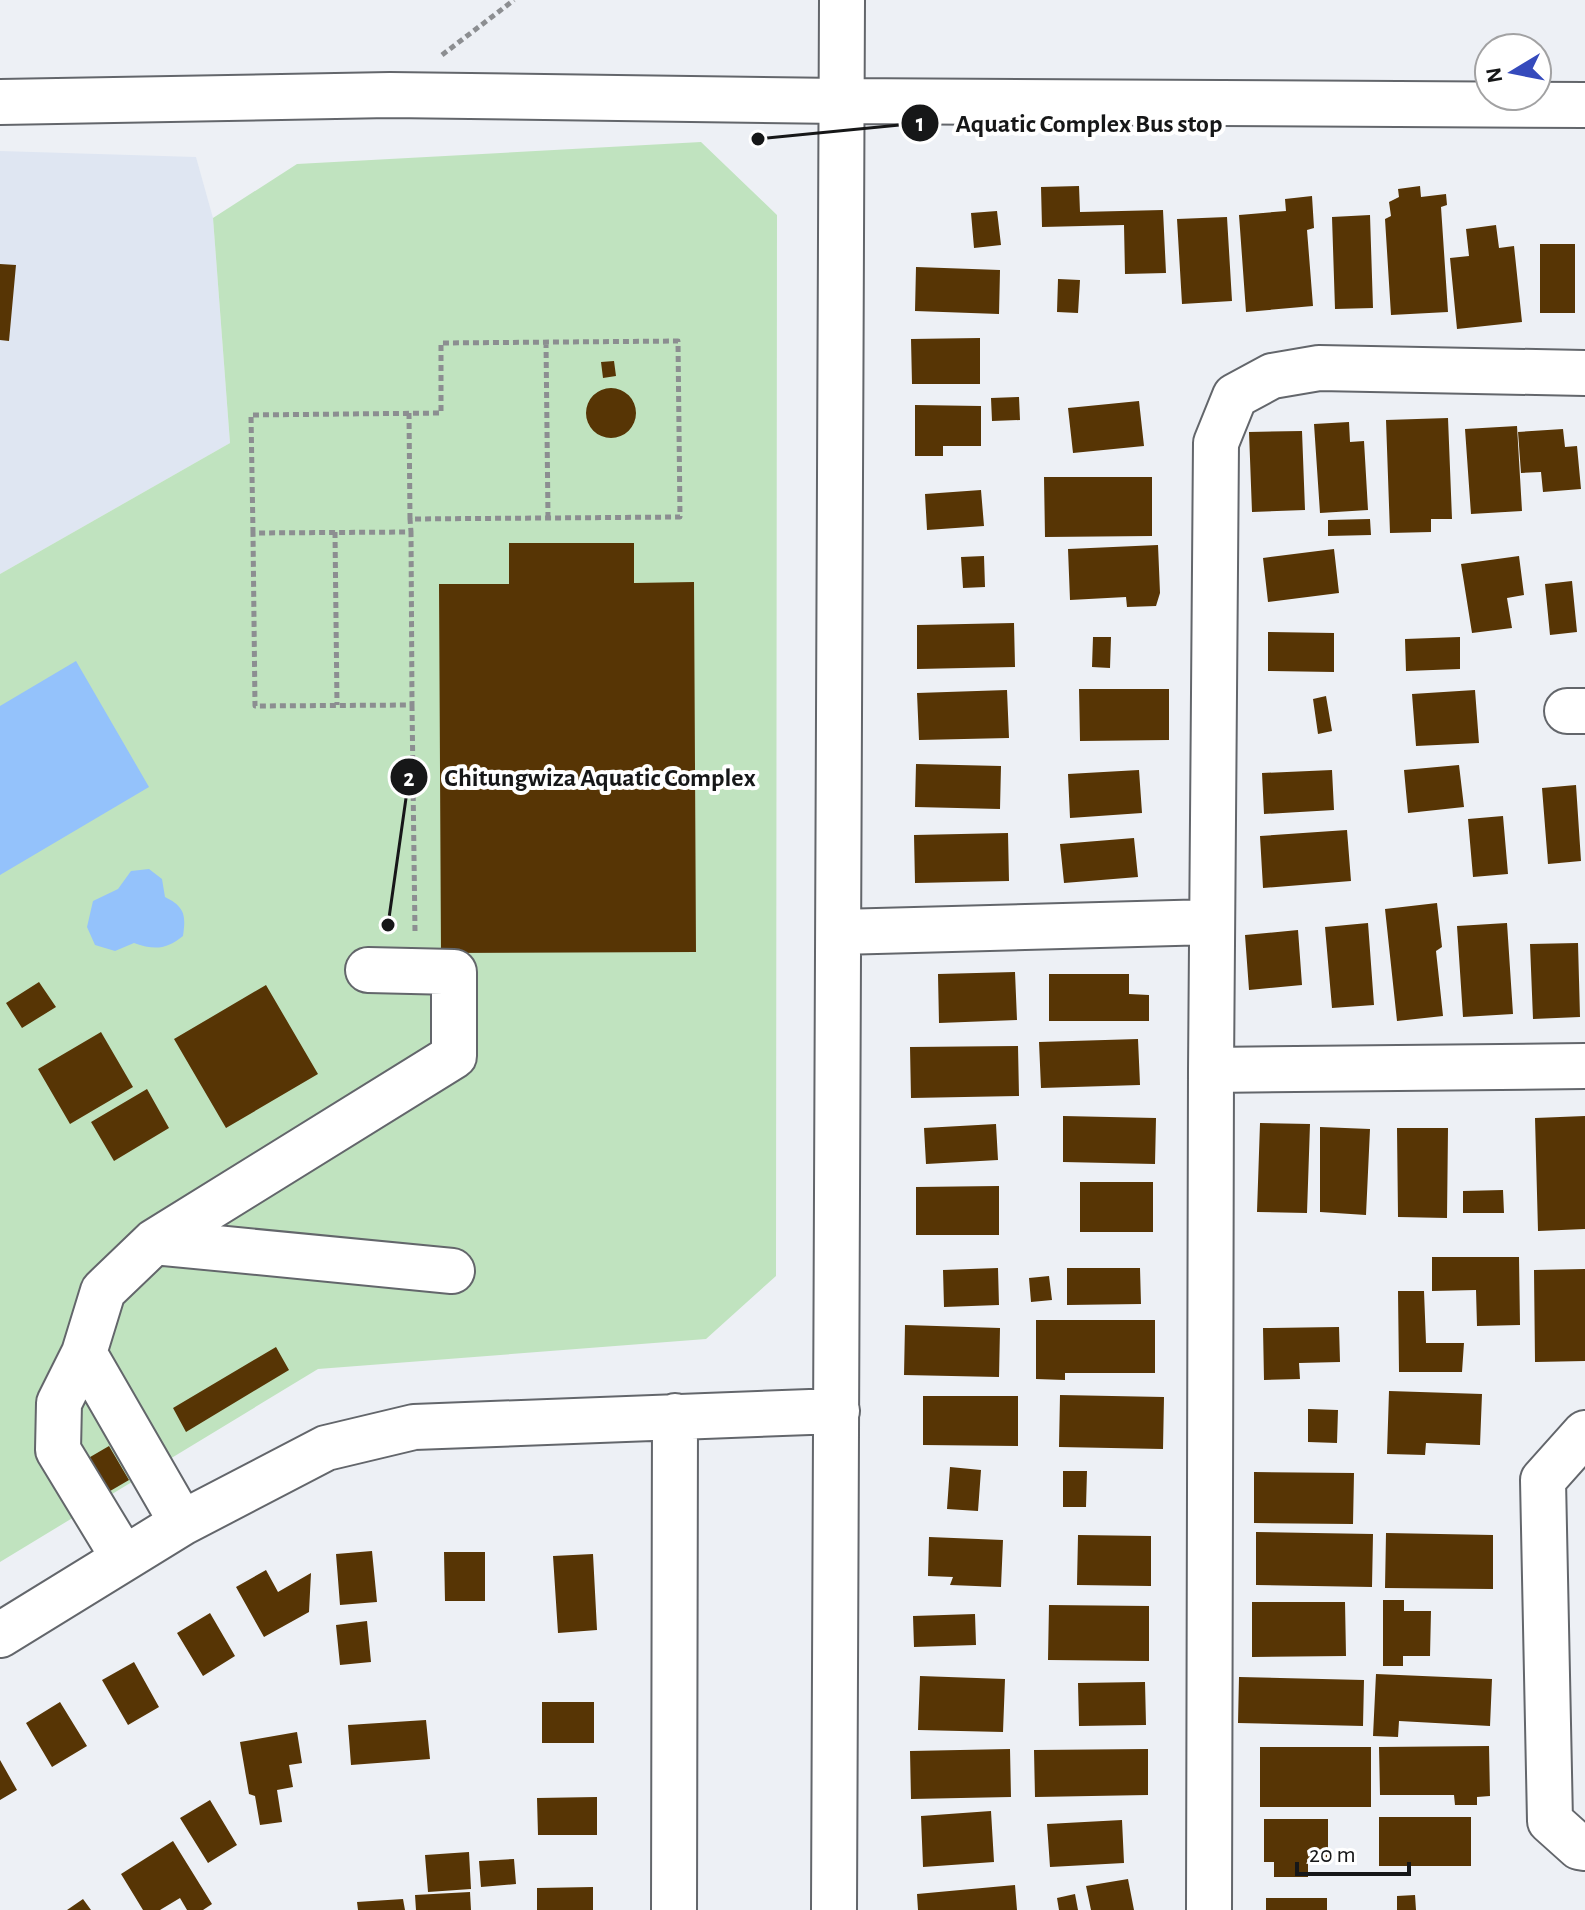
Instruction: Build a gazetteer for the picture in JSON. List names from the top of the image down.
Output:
{
  "places": ["Aquatic Complex Bus stop", "Chitungwiza Aquatic Complex"],
  "scale_bar": "20 m",
  "north": "left"
}
